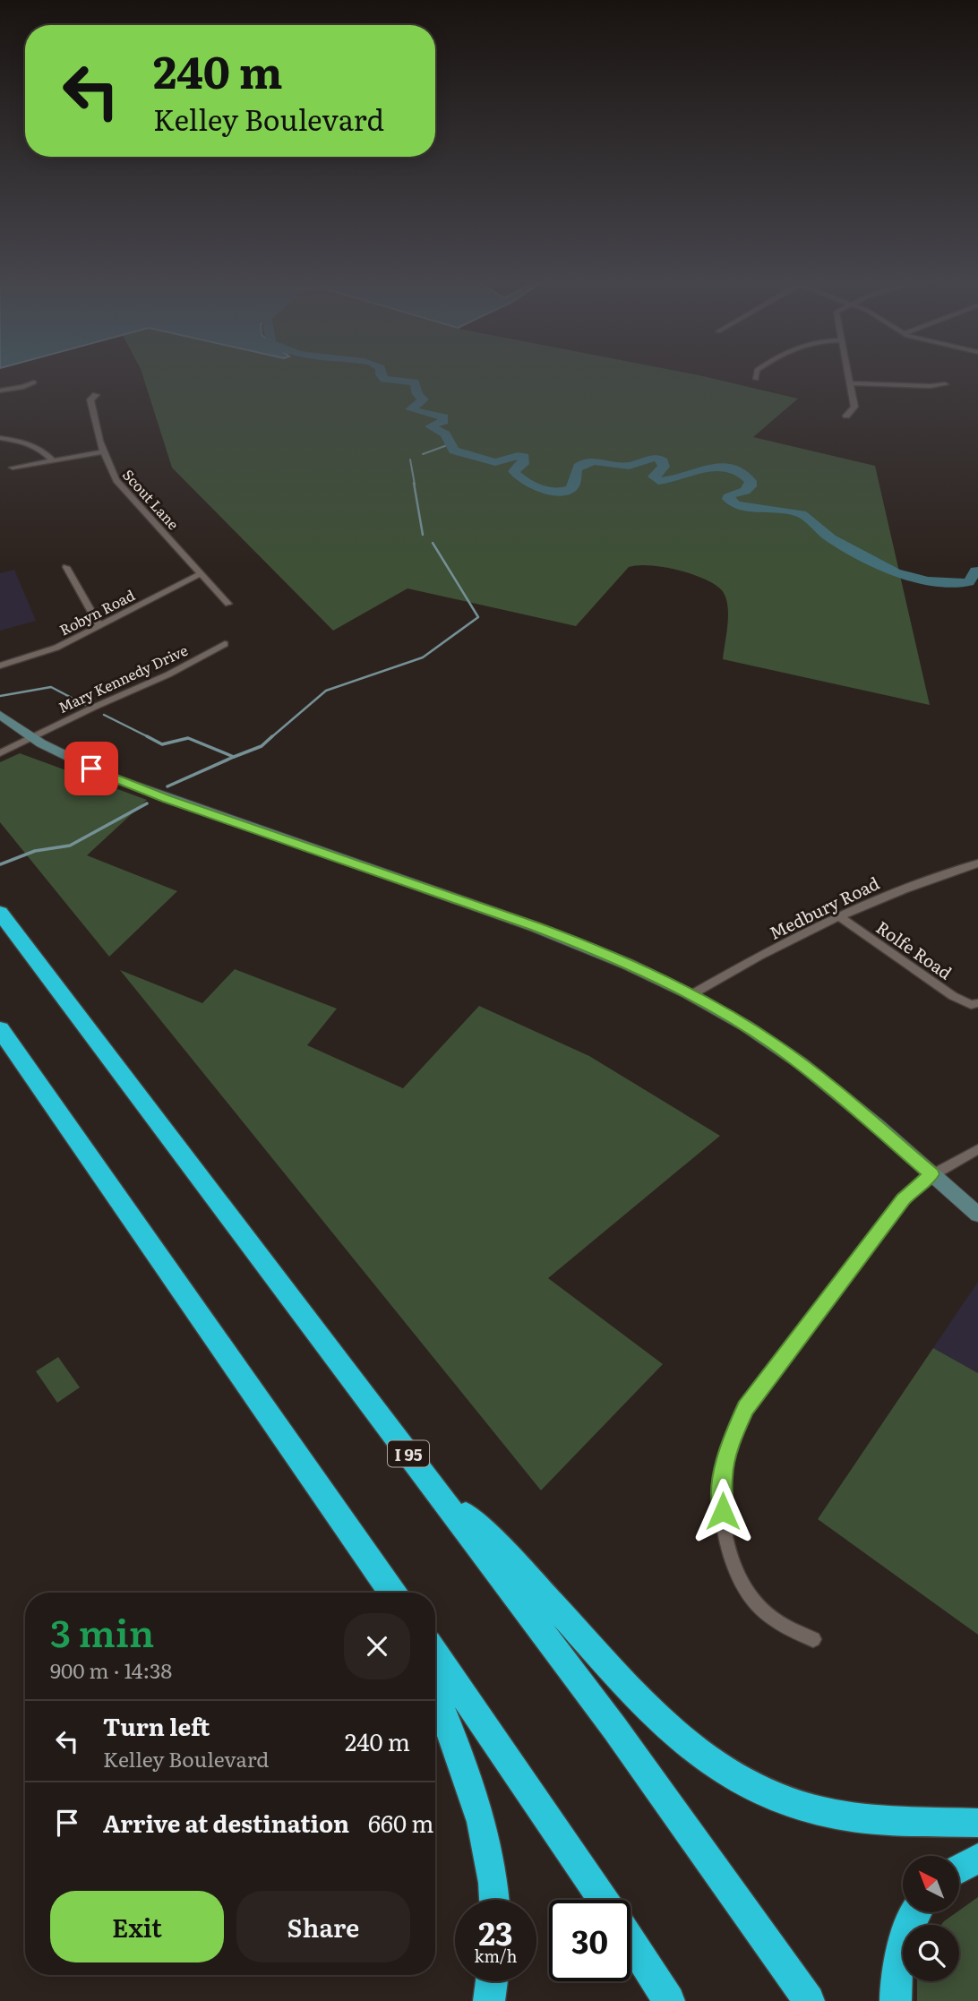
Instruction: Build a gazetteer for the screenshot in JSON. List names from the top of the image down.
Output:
{
  "streets": {
    "highway": ["I 95"],
    "street": [
      "Scout Lane",
      "Robyn Road",
      "Mary Kennedy Drive",
      "Medbury Road",
      "Rolfe Road"
    ]
  },
  "crossings": [
    ["Scout Lane", "Robyn Road"],
    ["Medbury Road", "Rolfe Road"]
  ],
  "north": "top left",
  "page": {
    "turn": ["240 m", "Kelley Boulevard"],
    "heading": ["3 min", "900 m · 14:38"],
    "list": [
      {
        "name": "Turn left",
        "note": "Kelley Boulevard",
        "value": "240 m"
      },
      {
        "name": "Arrive at destination",
        "value": "660 m"
      }
    ],
    "buttons": ["Exit", "Share"],
    "speed": "23 km/h",
    "limit": "30"
  }
}
